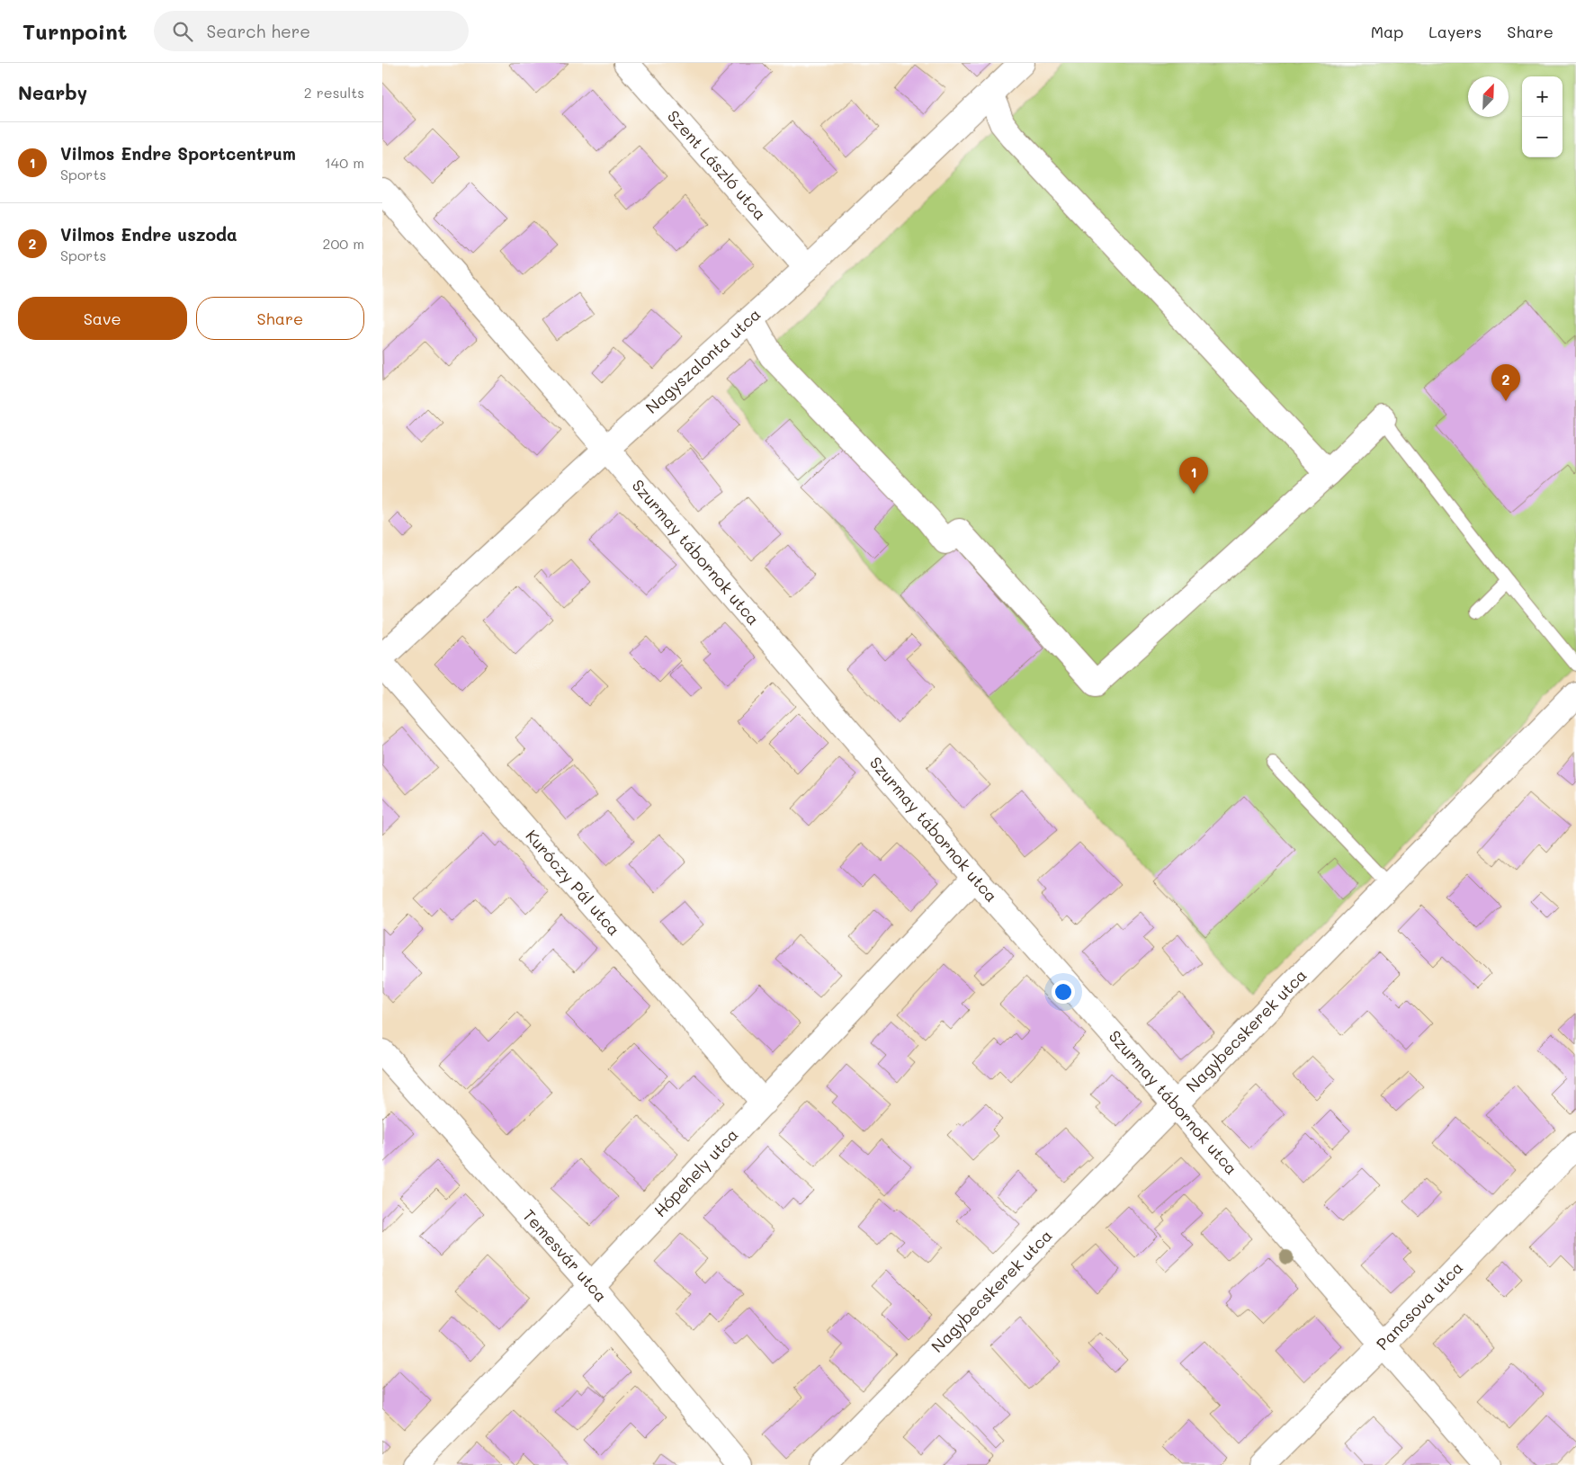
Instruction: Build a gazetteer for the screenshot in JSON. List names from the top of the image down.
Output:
{
  "streets": {
    "street": [
      "Szent László utca",
      "Nagyszalonta utca",
      "Szurmay tábornok utca",
      "Kuróczy Pál utca",
      "Nagybecskerek utca",
      "Hópehely utca",
      "Temesvár utca",
      "Pancsova utca"
    ]
  },
  "crossings": [
    ["Szent László utca", "Nagyszalonta utca"],
    ["Nagyszalonta utca", "Szurmay tábornok utca"],
    ["Szurmay tábornok utca", "Nagybecskerek utca"],
    ["Szurmay tábornok utca", "Hópehely utca"],
    ["Szurmay tábornok utca", "Pancsova utca"],
    ["Kuróczy Pál utca", "Hópehely utca"],
    ["Hópehely utca", "Temesvár utca"]
  ],
  "north": "top right",
  "page": {
    "header": "Turnpoint",
    "search": "Search here",
    "nav": ["Map", "Layers", "Share"],
    "heading": ["Nearby", "2 results"],
    "map_buttons": ["+", "−"],
    "list": [
      {
        "mark": "1",
        "name": "Vilmos Endre Sportcentrum",
        "note": "Sports",
        "value": "140 m"
      },
      {
        "mark": "2",
        "name": "Vilmos Endre uszoda",
        "note": "Sports",
        "value": "200 m"
      }
    ],
    "buttons": ["Save", "Share"],
    "pins": ["2", "1"]
  }
}
